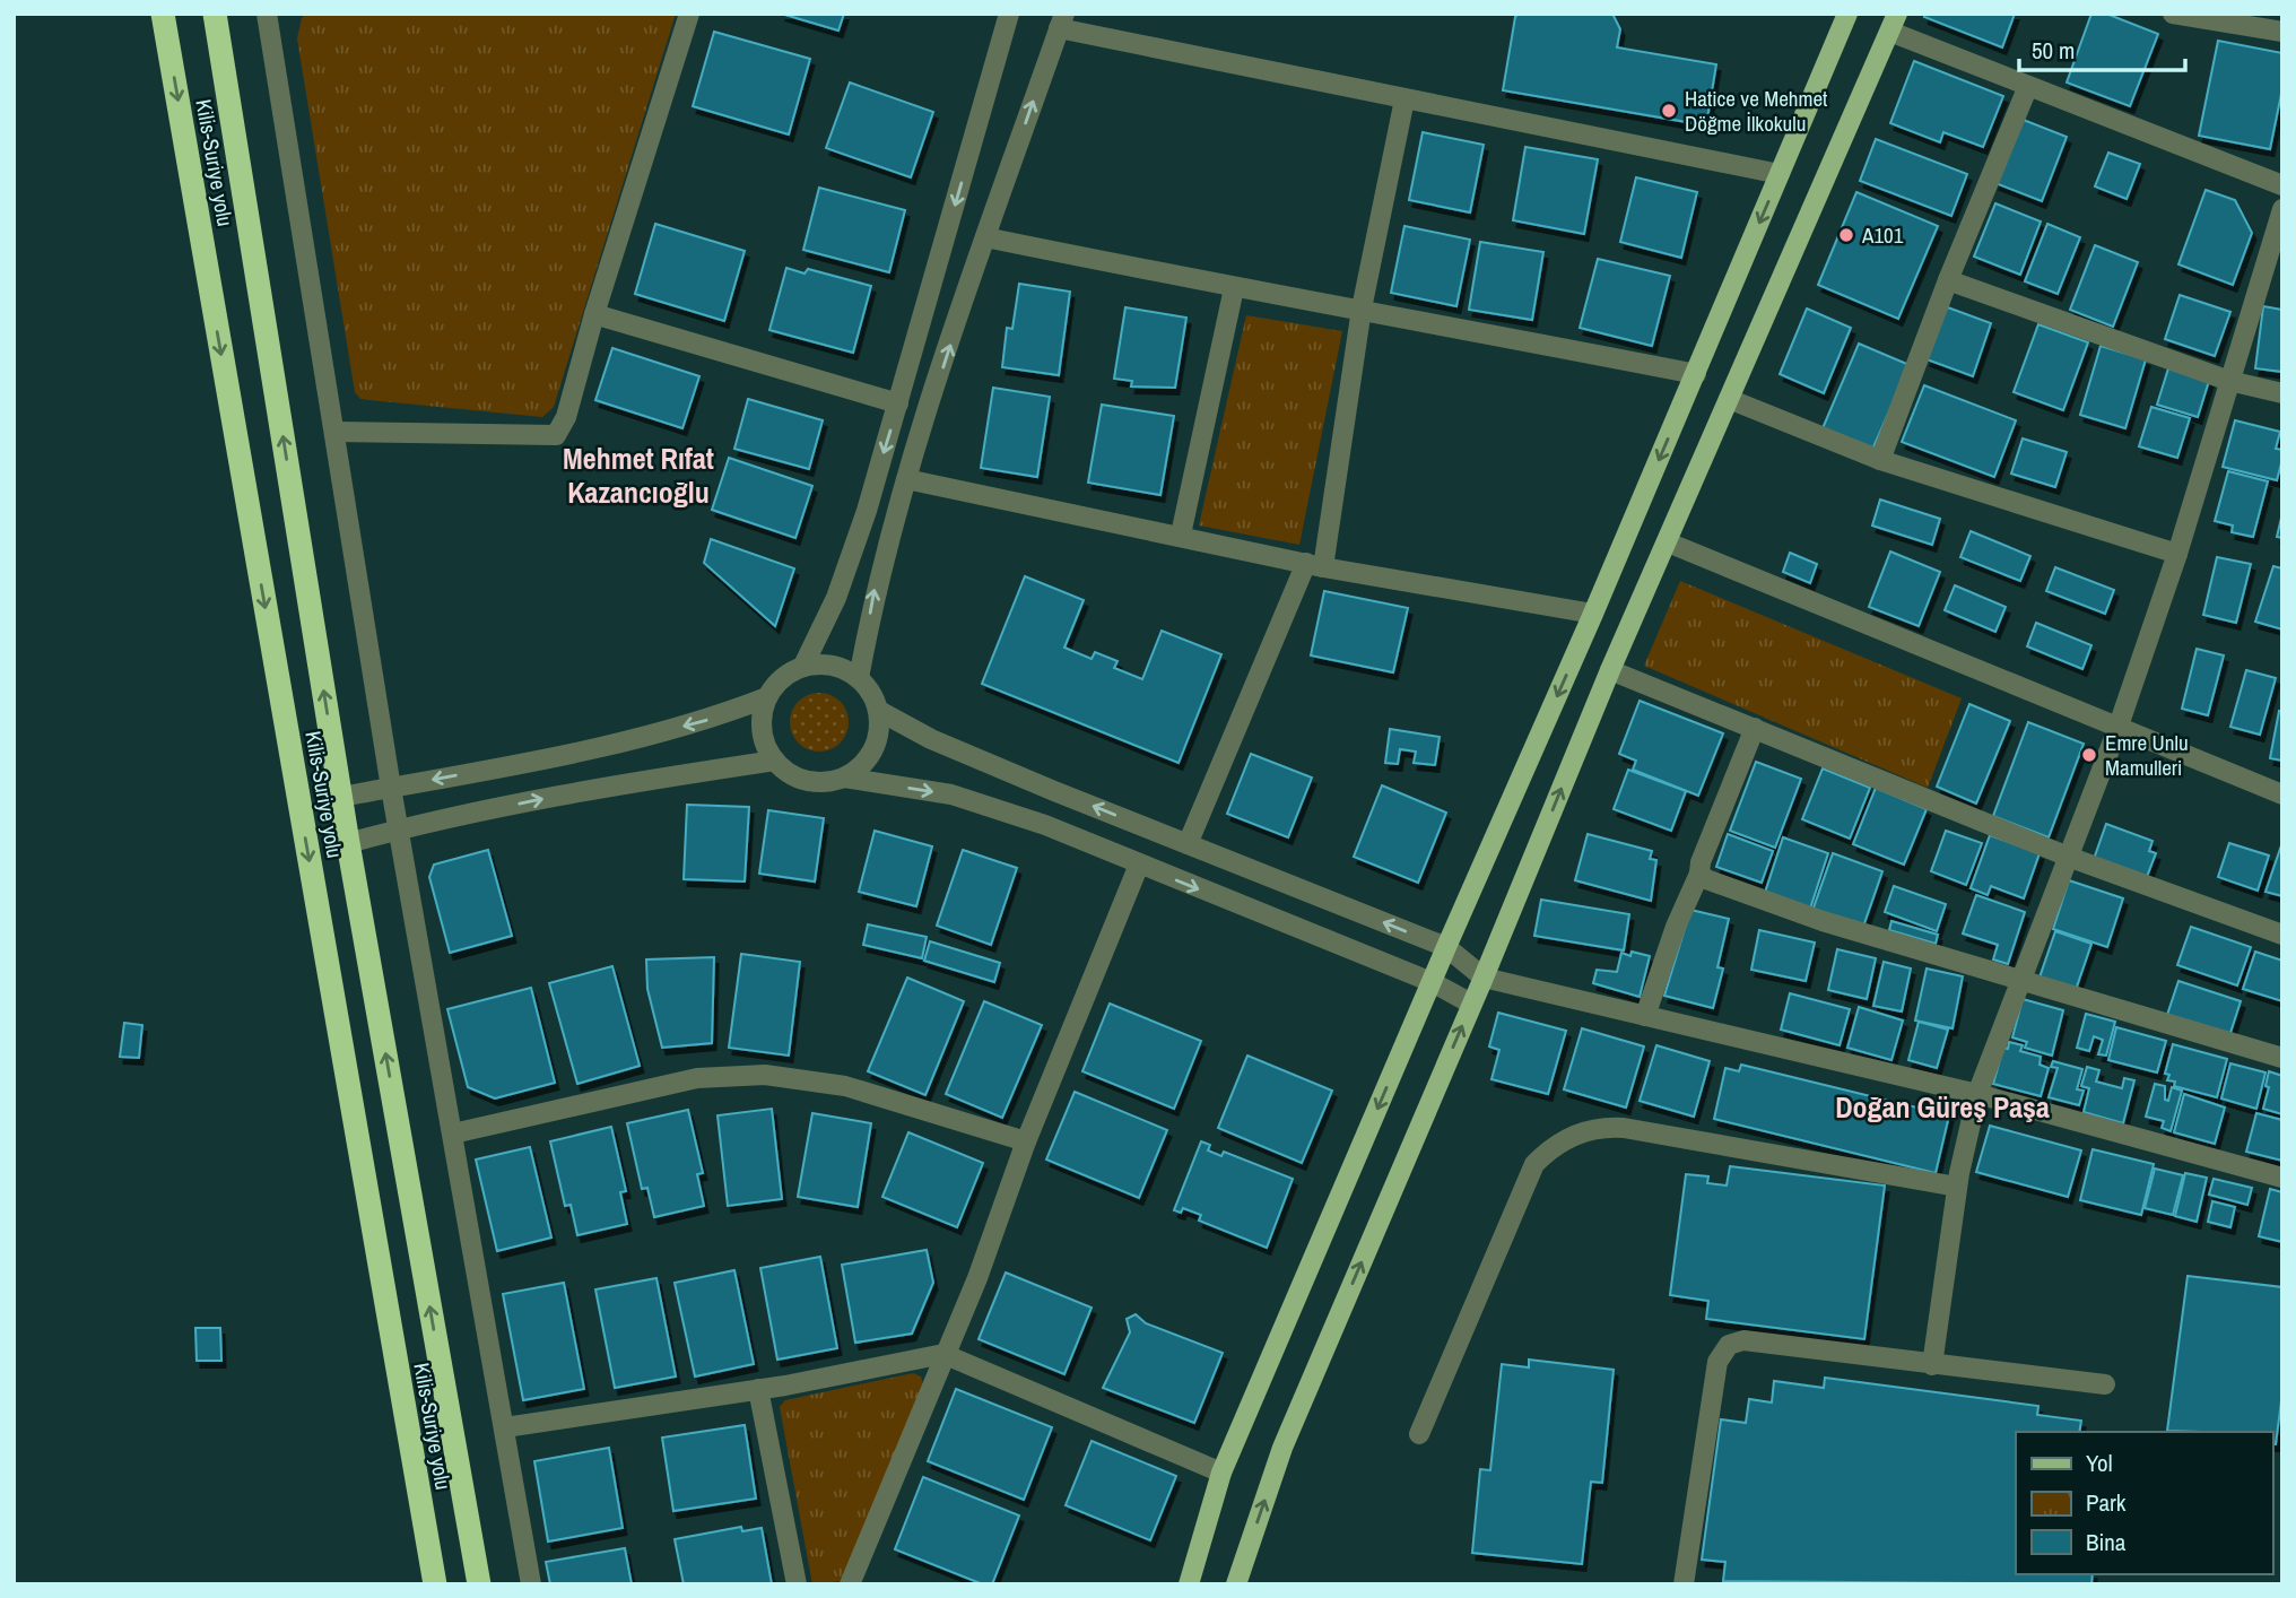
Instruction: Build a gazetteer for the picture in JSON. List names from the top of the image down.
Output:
{
  "streets": {
    "highway": ["Kilis-Suriye yolu"]
  },
  "districts": ["Mehmet Rıfat Kazancıoğlu", "Doğan Güreş Paşa"],
  "places": ["Hatice ve Mehmet Döğme İlkokulu", "A101", "Emre Unlu Mamulleri"],
  "legend": ["Yol", "Park", "Bina"],
  "scale_bar": "50 m"
}
